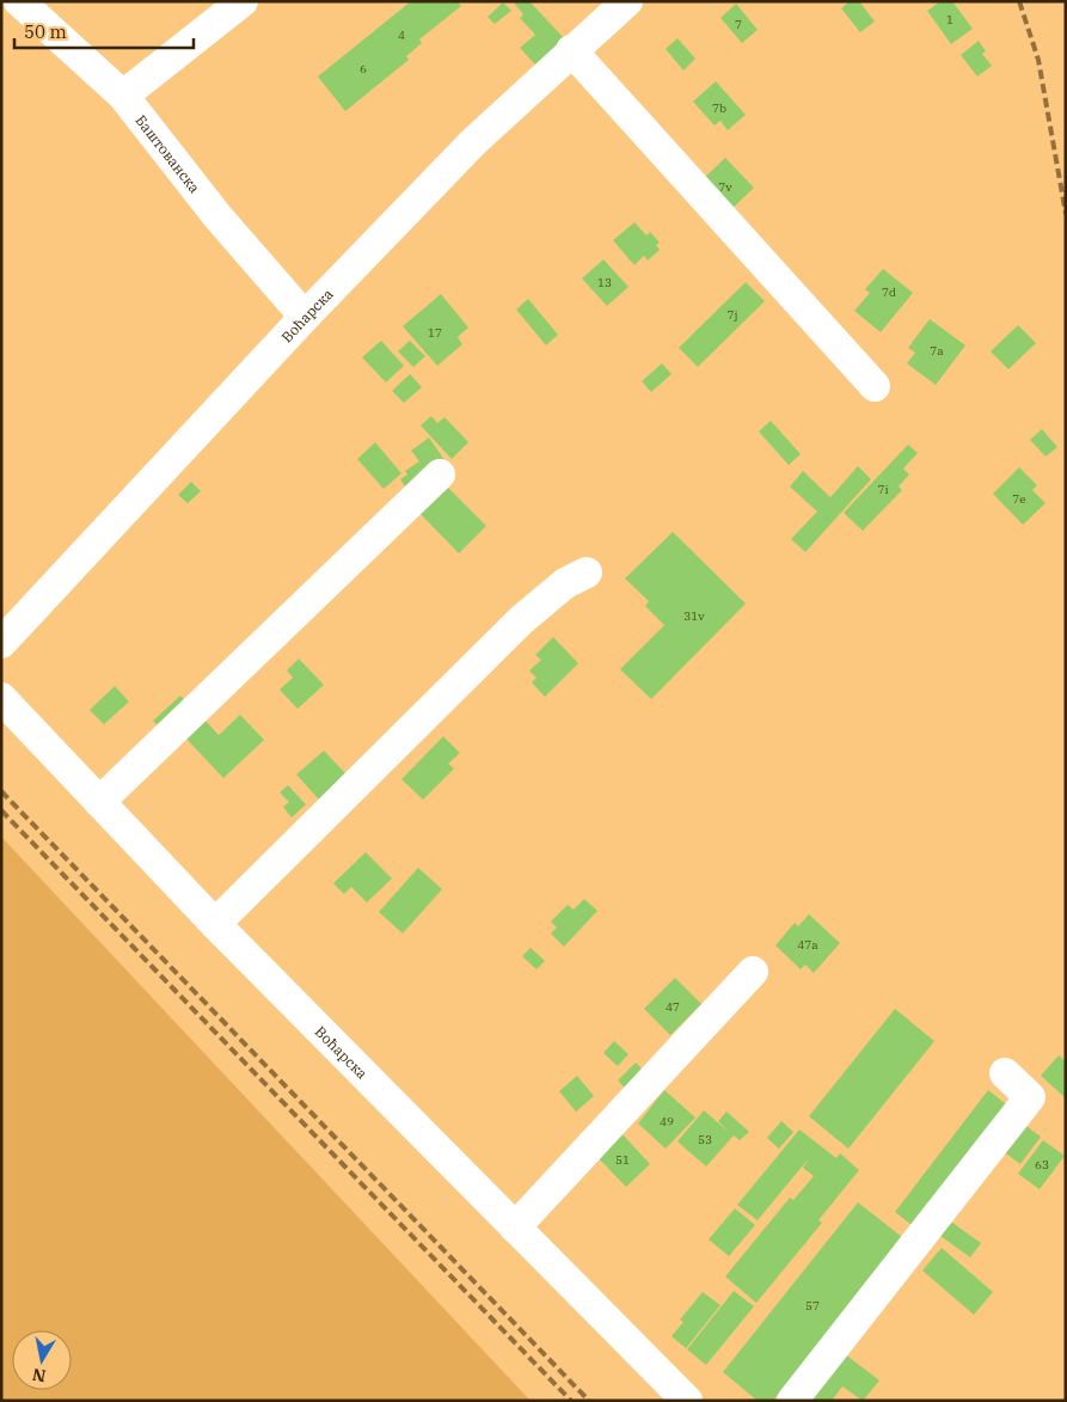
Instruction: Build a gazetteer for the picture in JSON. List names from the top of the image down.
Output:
{
  "streets": {
    "street": ["Баштованска", "Воћарска"]
  },
  "crossings": [
    ["Баштованска", "Воћарска"]
  ],
  "house_numbers": [
    "1",
    "7",
    "4",
    "6",
    "7b",
    "7v",
    "13",
    "7d",
    "7j",
    "17",
    "7a",
    "7i",
    "7e",
    "31v",
    "47a",
    "47",
    "49",
    "53",
    "51",
    "63",
    "57"
  ],
  "scale_bar": "50 m",
  "north": "bottom"
}
